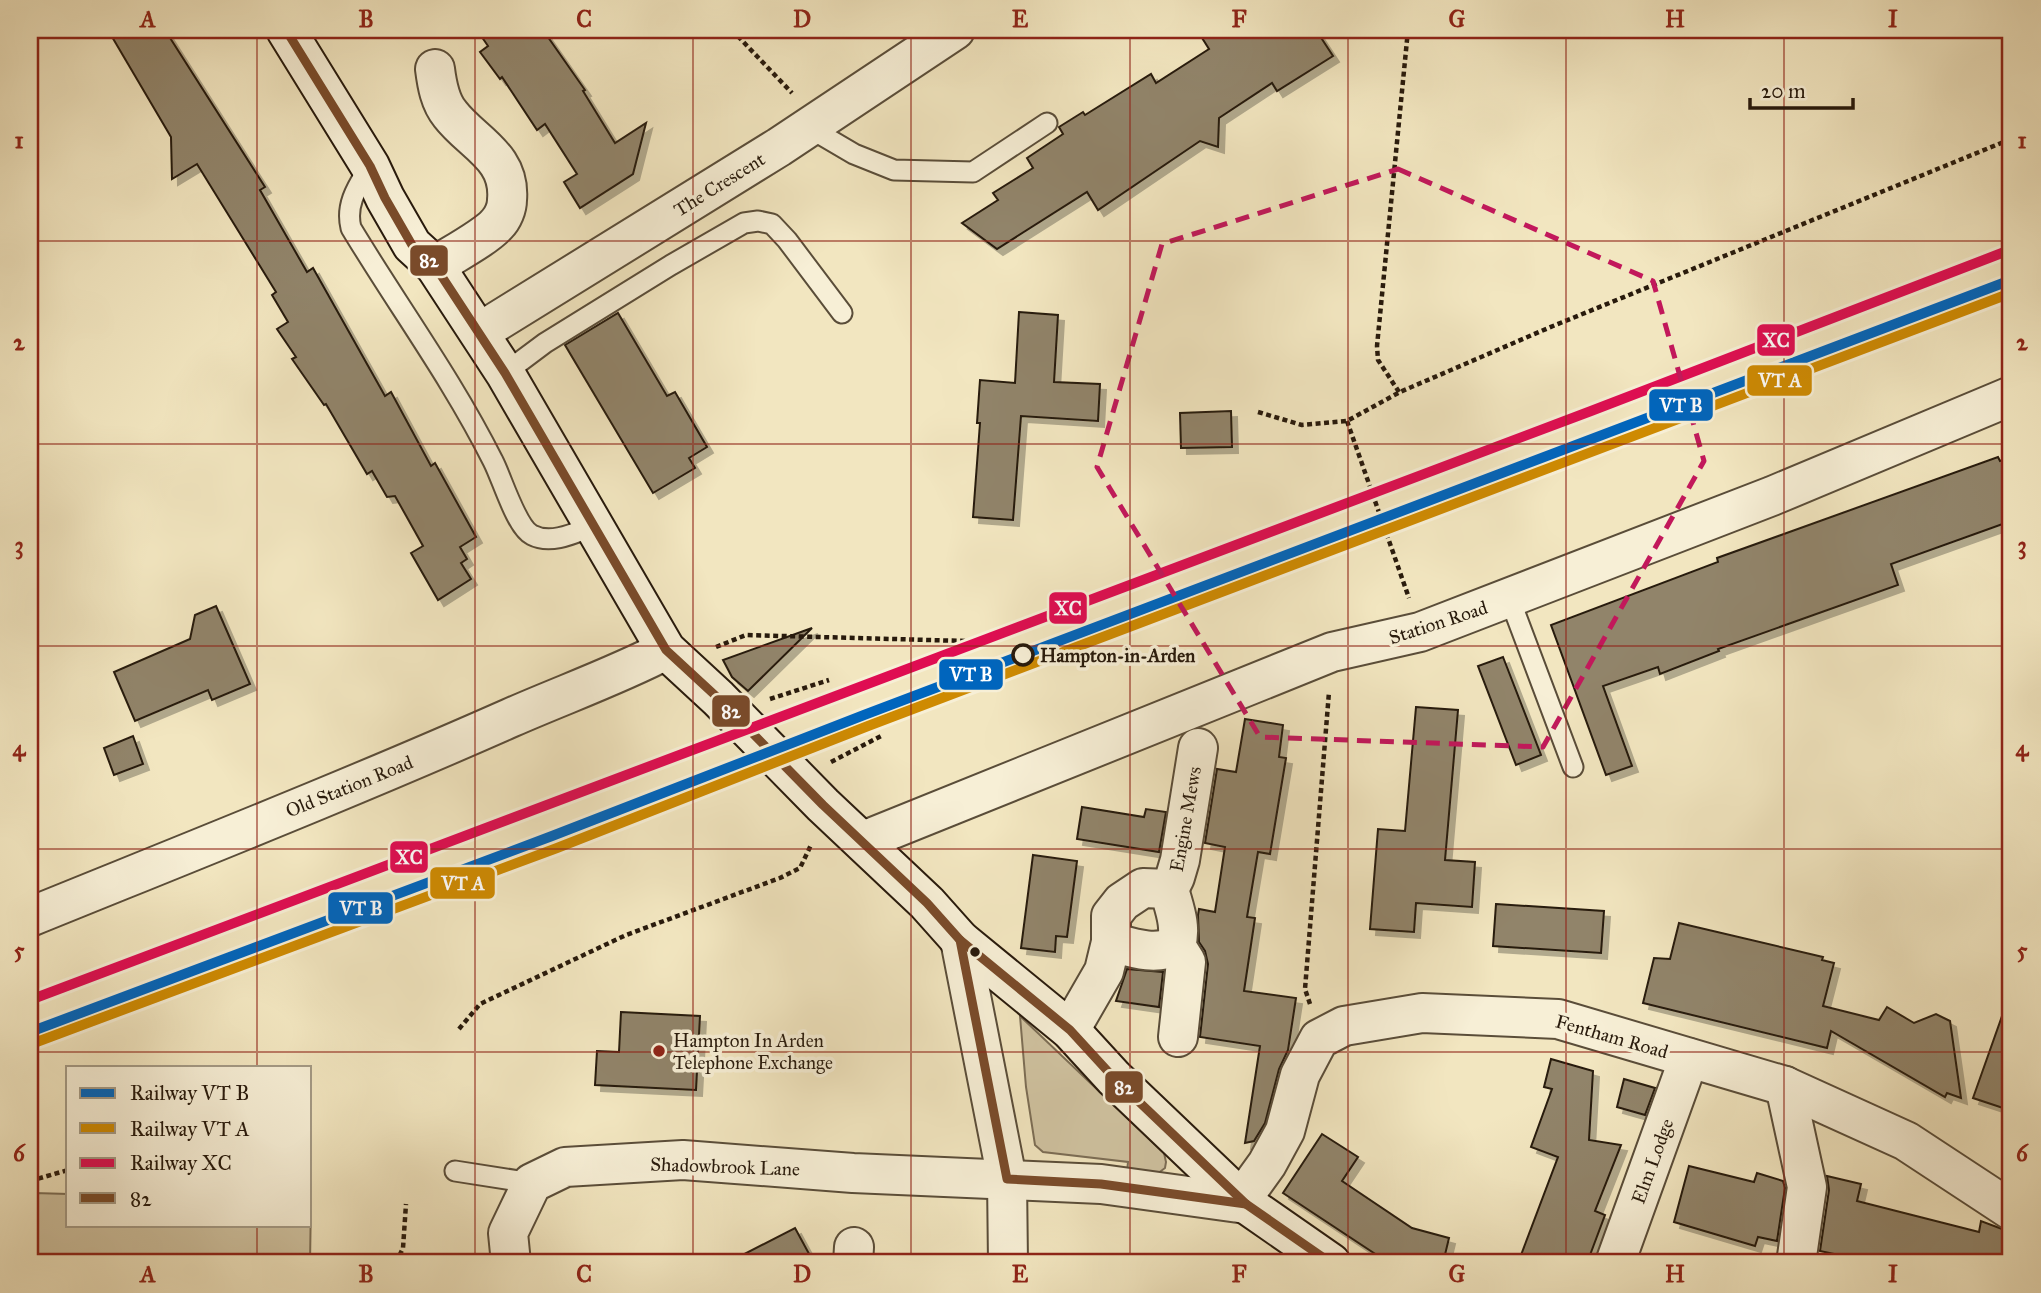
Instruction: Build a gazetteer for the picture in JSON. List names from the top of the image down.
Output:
{
  "streets": {
    "street": [
      "The Crescent",
      "Station Road",
      "Old Station Road",
      "Engine Mews",
      "Fentham Road",
      "Elm Lodge",
      "Shadowbrook Lane"
    ]
  },
  "crossings": [
    ["Fentham Road", "Elm Lodge"]
  ],
  "places": ["Hampton-in-Arden", "Hampton In Arden Telephone Exchange"],
  "lines": ["transit line 82", "rail line XC"],
  "legend": [
    "Railway VT B",
    "Railway VT A",
    "Railway XC",
    "82"
  ],
  "scale_bar": "20 m",
  "grid": {
    "columns": [
      "A",
      "B",
      "C",
      "D",
      "E",
      "F",
      "G",
      "H",
      "I"
    ],
    "rows": [
      "1",
      "2",
      "3",
      "4",
      "5",
      "6"
    ]
  }
}
